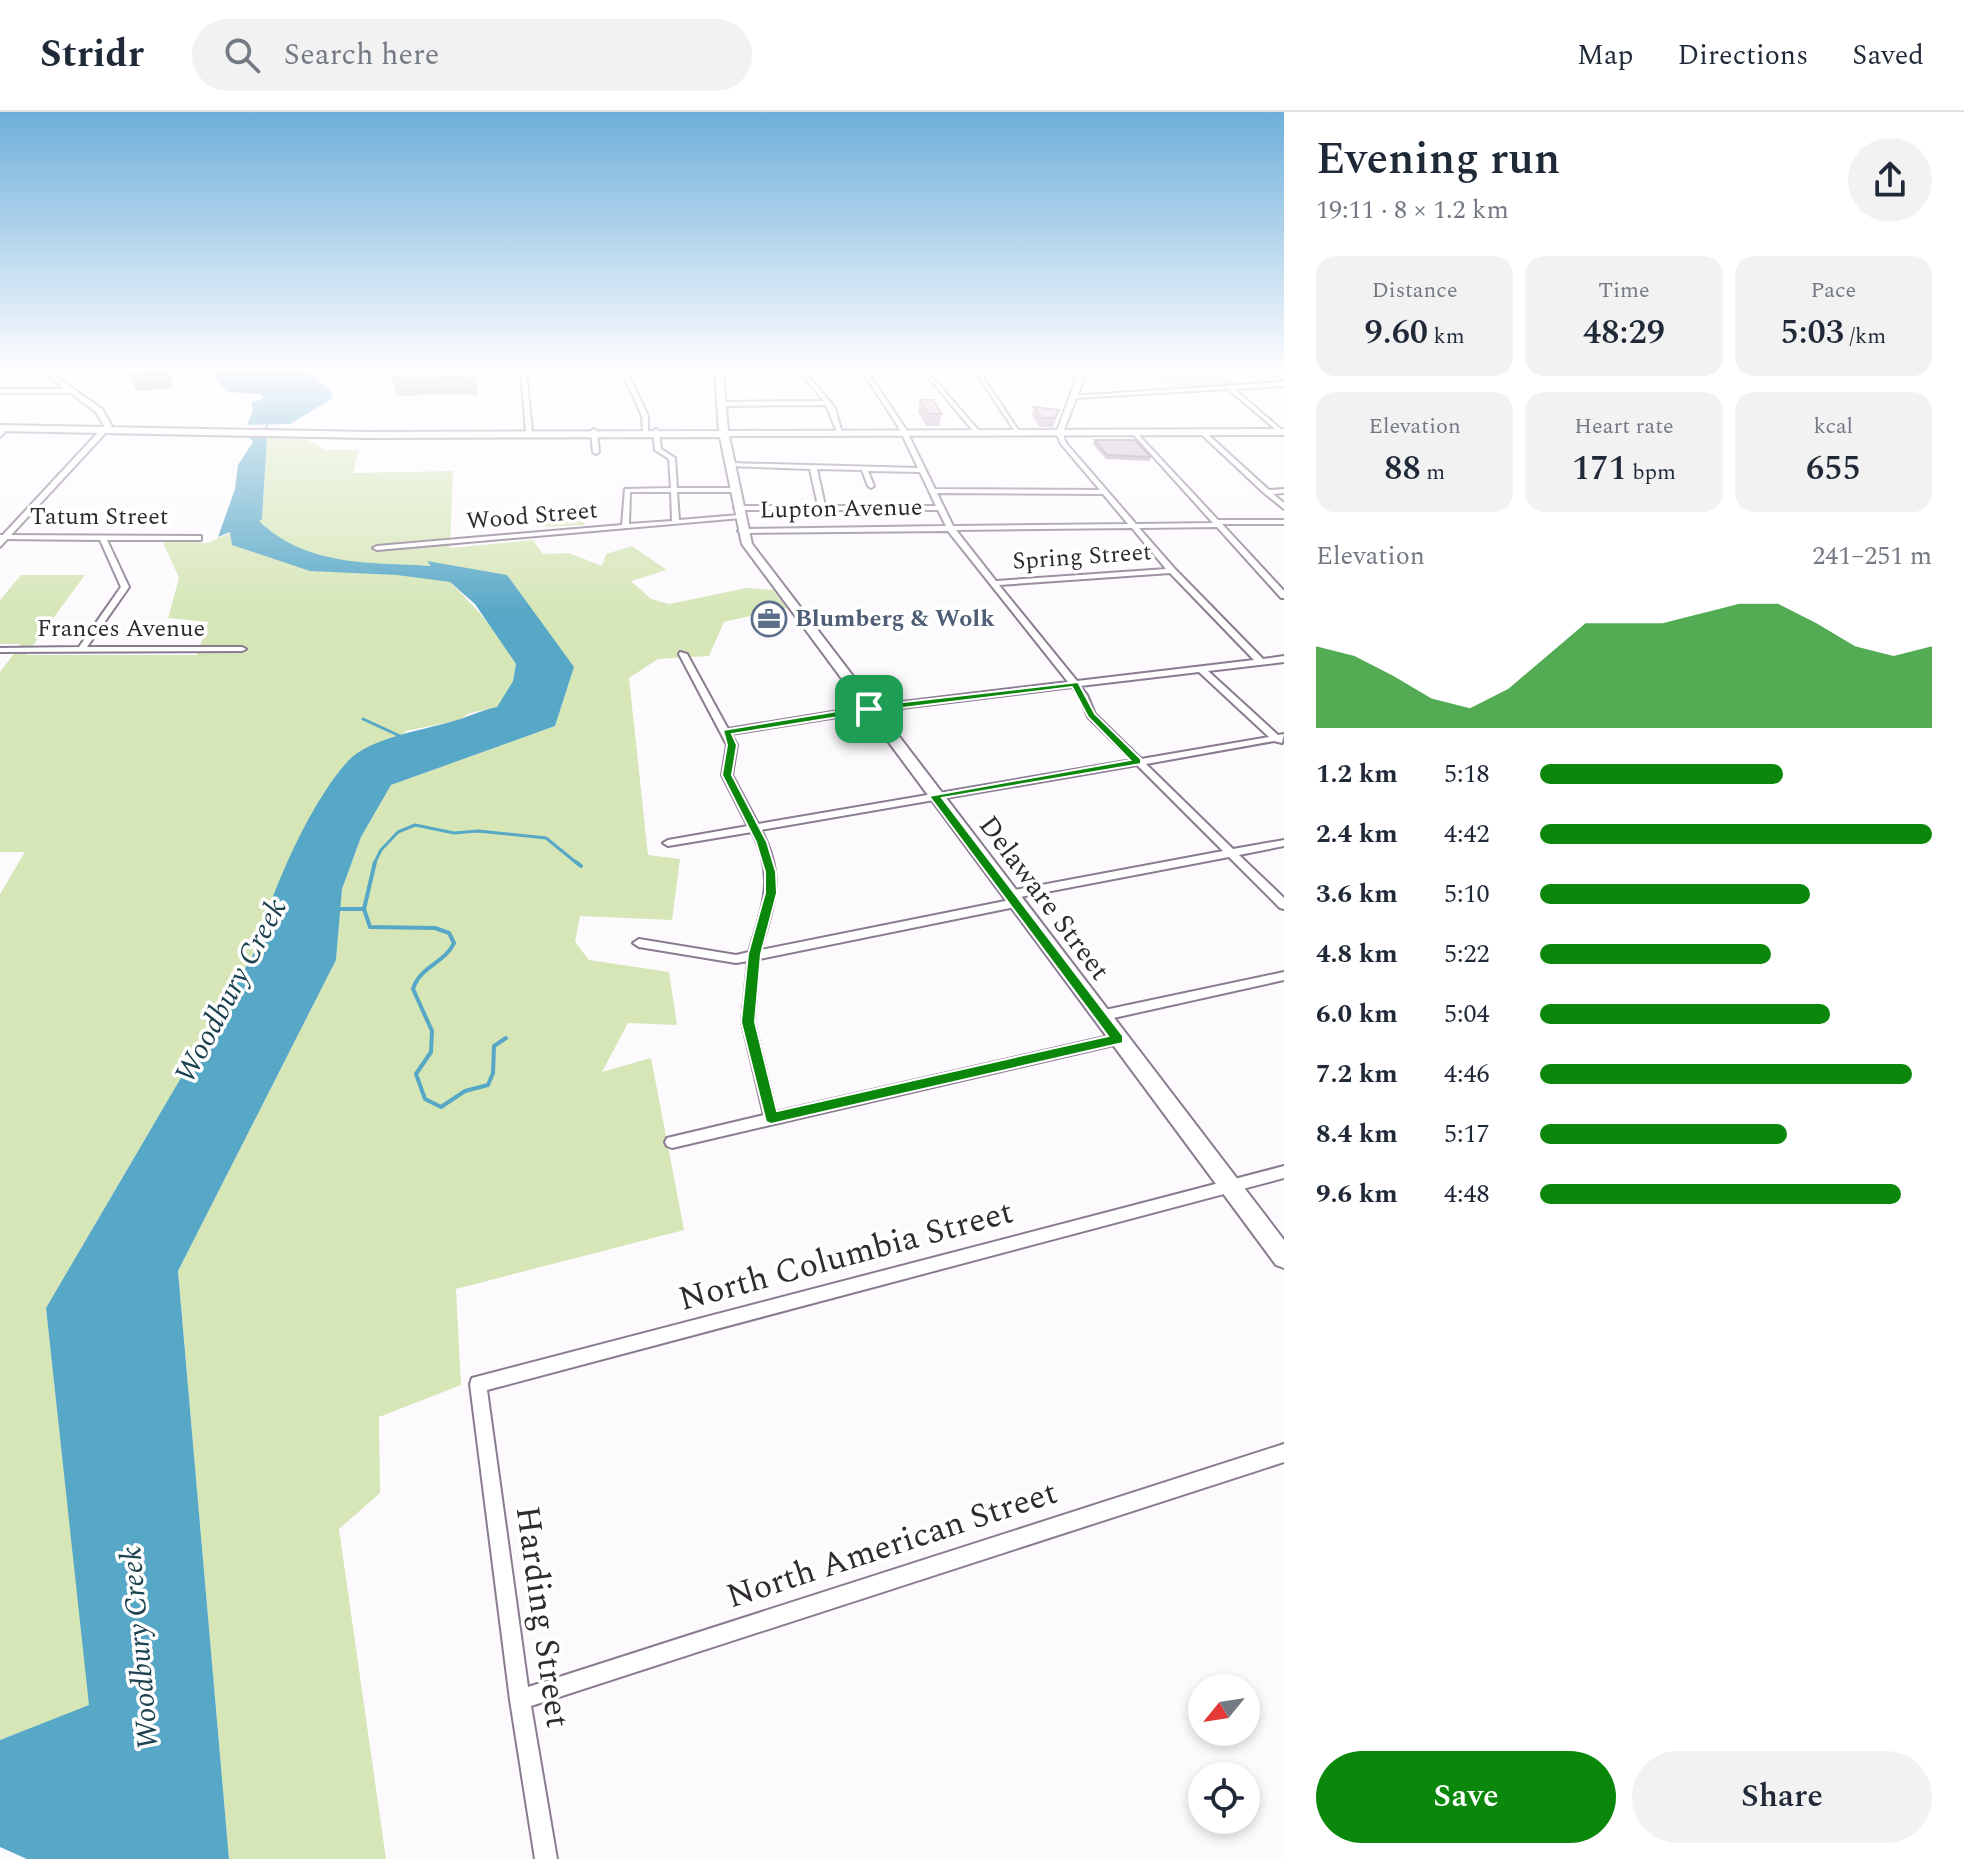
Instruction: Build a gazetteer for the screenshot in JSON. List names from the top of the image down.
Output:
{
  "streets": {
    "main road": ["Delaware Street"],
    "street": [
      "Lupton Avenue",
      "Wood Street",
      "Tatum Street",
      "Spring Street",
      "Frances Avenue",
      "North Columbia Street",
      "North American Street",
      "Harding Street"
    ]
  },
  "crossings": [
    ["Lupton Avenue", "Wood Street"],
    ["Lupton Avenue", "Delaware Street"],
    ["Wood Street", "Delaware Street"],
    ["Delaware Street", "North Columbia Street"],
    ["North Columbia Street", "Harding Street"],
    ["North American Street", "Harding Street"]
  ],
  "water": ["Woodbury Creek"],
  "places": {
    "office": ["Blumberg & Wolk"]
  },
  "north": "bottom left",
  "page": {
    "header": "Stridr",
    "search": "Search here",
    "nav": ["Map", "Directions", "Saved"],
    "heading": ["Evening run", "19:11 · 8 × 1.2 km"],
    "stats": [
      ["Distance", "9.60 km"],
      ["Time", "48:29"],
      ["Pace", "5:03 /km"],
      ["Elevation", "88 m"],
      ["Heart rate", "171 bpm"],
      ["kcal", "655"]
    ],
    "chart": ["Elevation", "241–251 m"],
    "list": [
      {
        "name": "1.2 km",
        "note": "5:18"
      },
      {
        "name": "2.4 km",
        "note": "4:42"
      },
      {
        "name": "3.6 km",
        "note": "5:10"
      },
      {
        "name": "4.8 km",
        "note": "5:22"
      },
      {
        "name": "6.0 km",
        "note": "5:04"
      },
      {
        "name": "7.2 km",
        "note": "4:46"
      },
      {
        "name": "8.4 km",
        "note": "5:17"
      },
      {
        "name": "9.6 km",
        "note": "4:48"
      }
    ],
    "buttons": ["Save", "Share"]
  }
}
